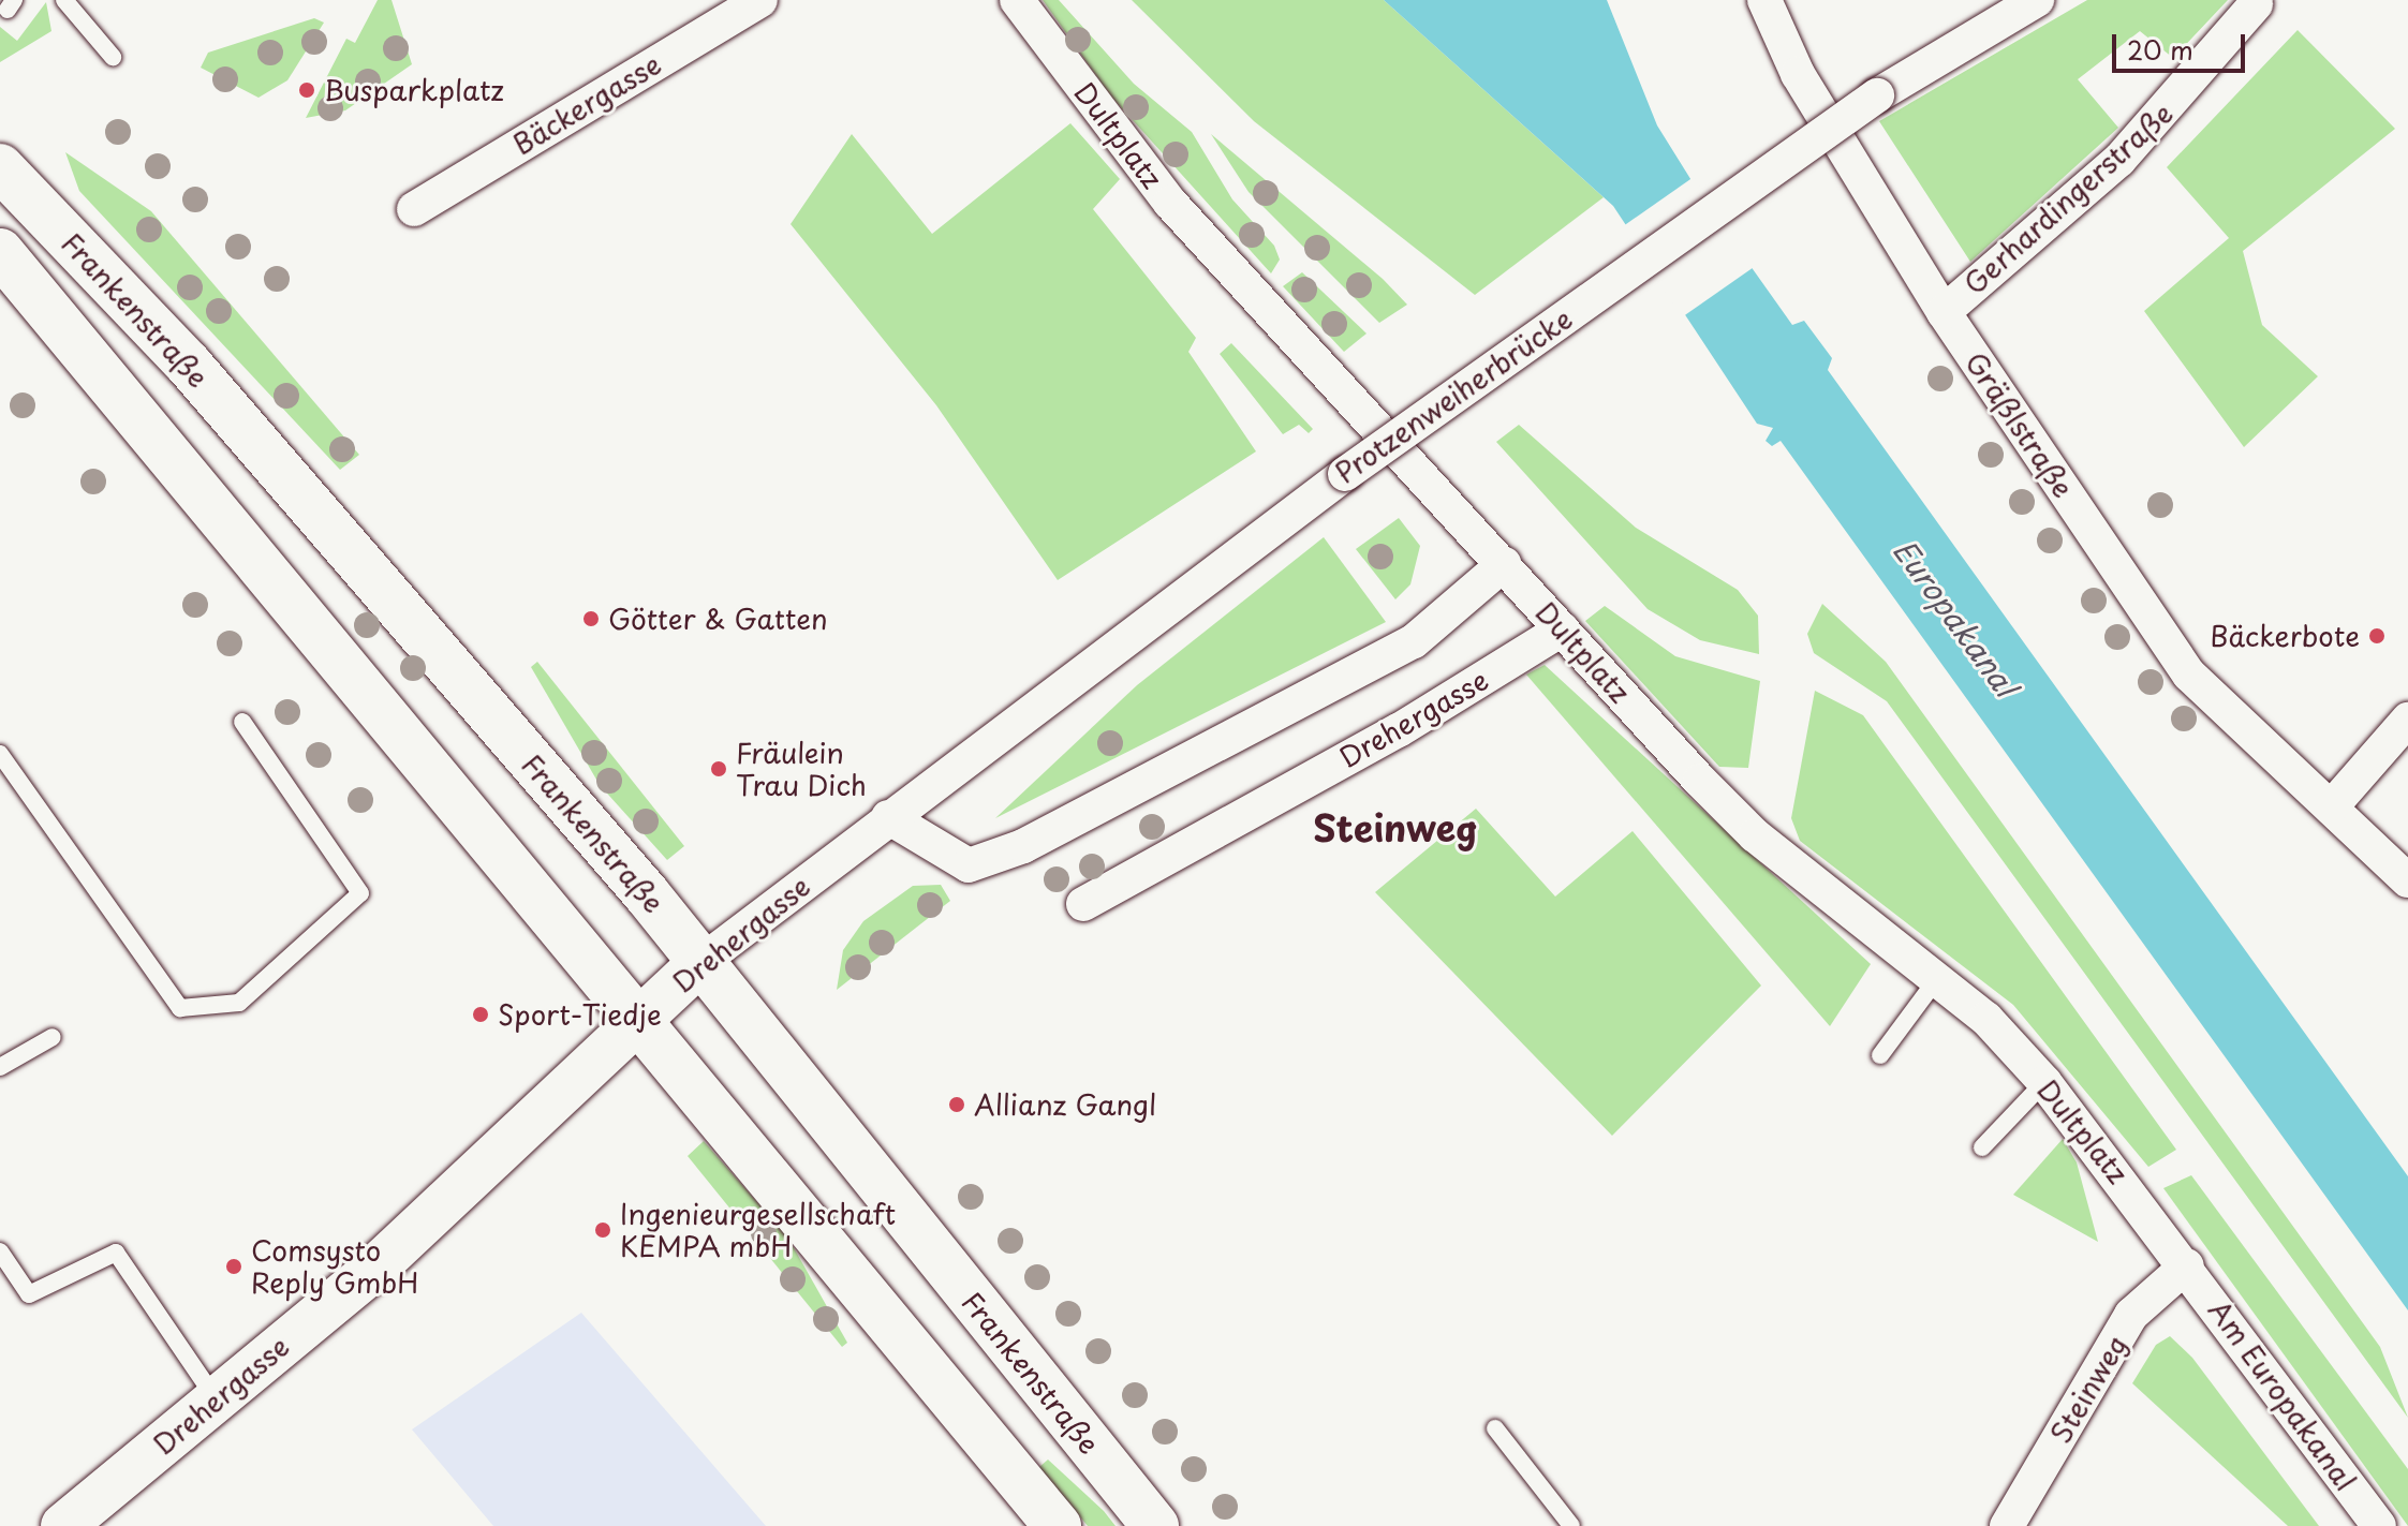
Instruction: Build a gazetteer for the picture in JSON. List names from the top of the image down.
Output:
{
  "streets": {
    "main road": ["Frankenstraße"],
    "street": [
      "Bäckergasse",
      "Dultplatz",
      "Gerhardingerstraße",
      "Protzenweiherbrücke",
      "Gräßlstraße",
      "Drehergasse",
      "Steinweg",
      "Am Europakanal"
    ]
  },
  "crossings": [
    ["Dultplatz", "Drehergasse"],
    ["Dultplatz", "Steinweg"],
    ["Dultplatz", "Am Europakanal"],
    ["Gerhardingerstraße", "Gräßlstraße"],
    ["Frankenstraße", "Drehergasse"],
    ["Protzenweiherbrücke", "Drehergasse"],
    ["Steinweg", "Am Europakanal"]
  ],
  "districts": ["Steinweg"],
  "water": ["Europakanal"],
  "places": [
    "Busparkplatz",
    "Götter & Gatten",
    "Bäckerbote",
    "Fräulein Trau Dich",
    "Sport-Tiedje",
    "Allianz Gangl",
    "Ingenieurgesellschaft KEMPA mbH",
    "Comsysto Reply GmbH"
  ],
  "scale_bar": "20 m"
}
